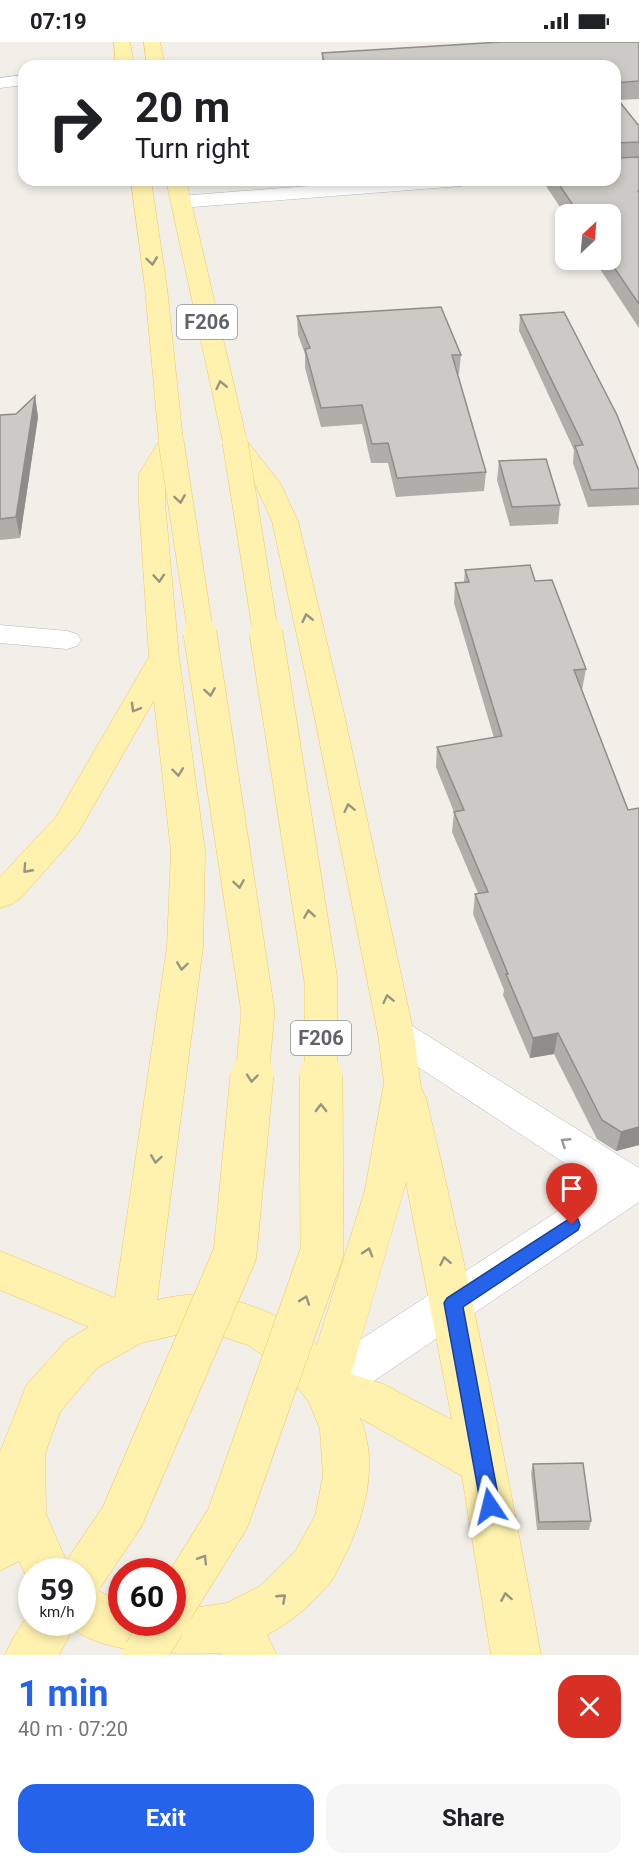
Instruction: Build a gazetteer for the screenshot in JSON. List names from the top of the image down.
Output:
{
  "streets": {
    "main road": ["F206"]
  },
  "north": "top right",
  "page": {
    "status": "07:19",
    "turn": ["20 m", "Turn right"],
    "speed": "59 km/h",
    "limit": "60",
    "heading": ["1 min", "40 m · 07:20"],
    "buttons": ["Exit", "Share"]
  }
}
